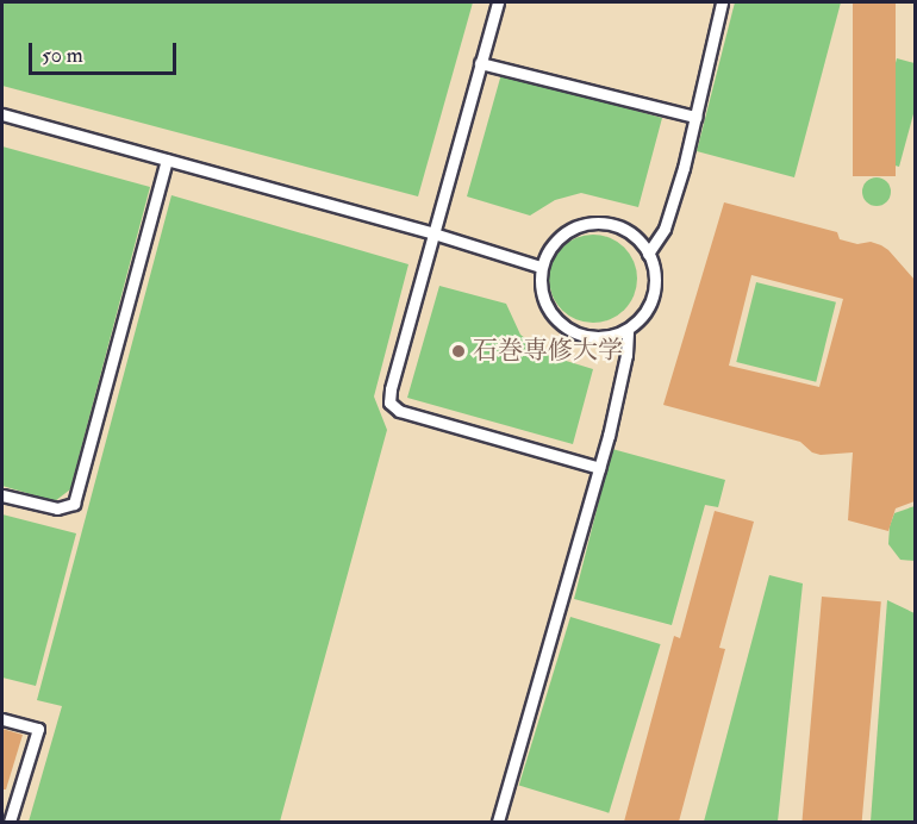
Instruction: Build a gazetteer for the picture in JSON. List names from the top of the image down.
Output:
{
  "places": ["石巻専修大学"],
  "scale_bar": "50 m"
}
